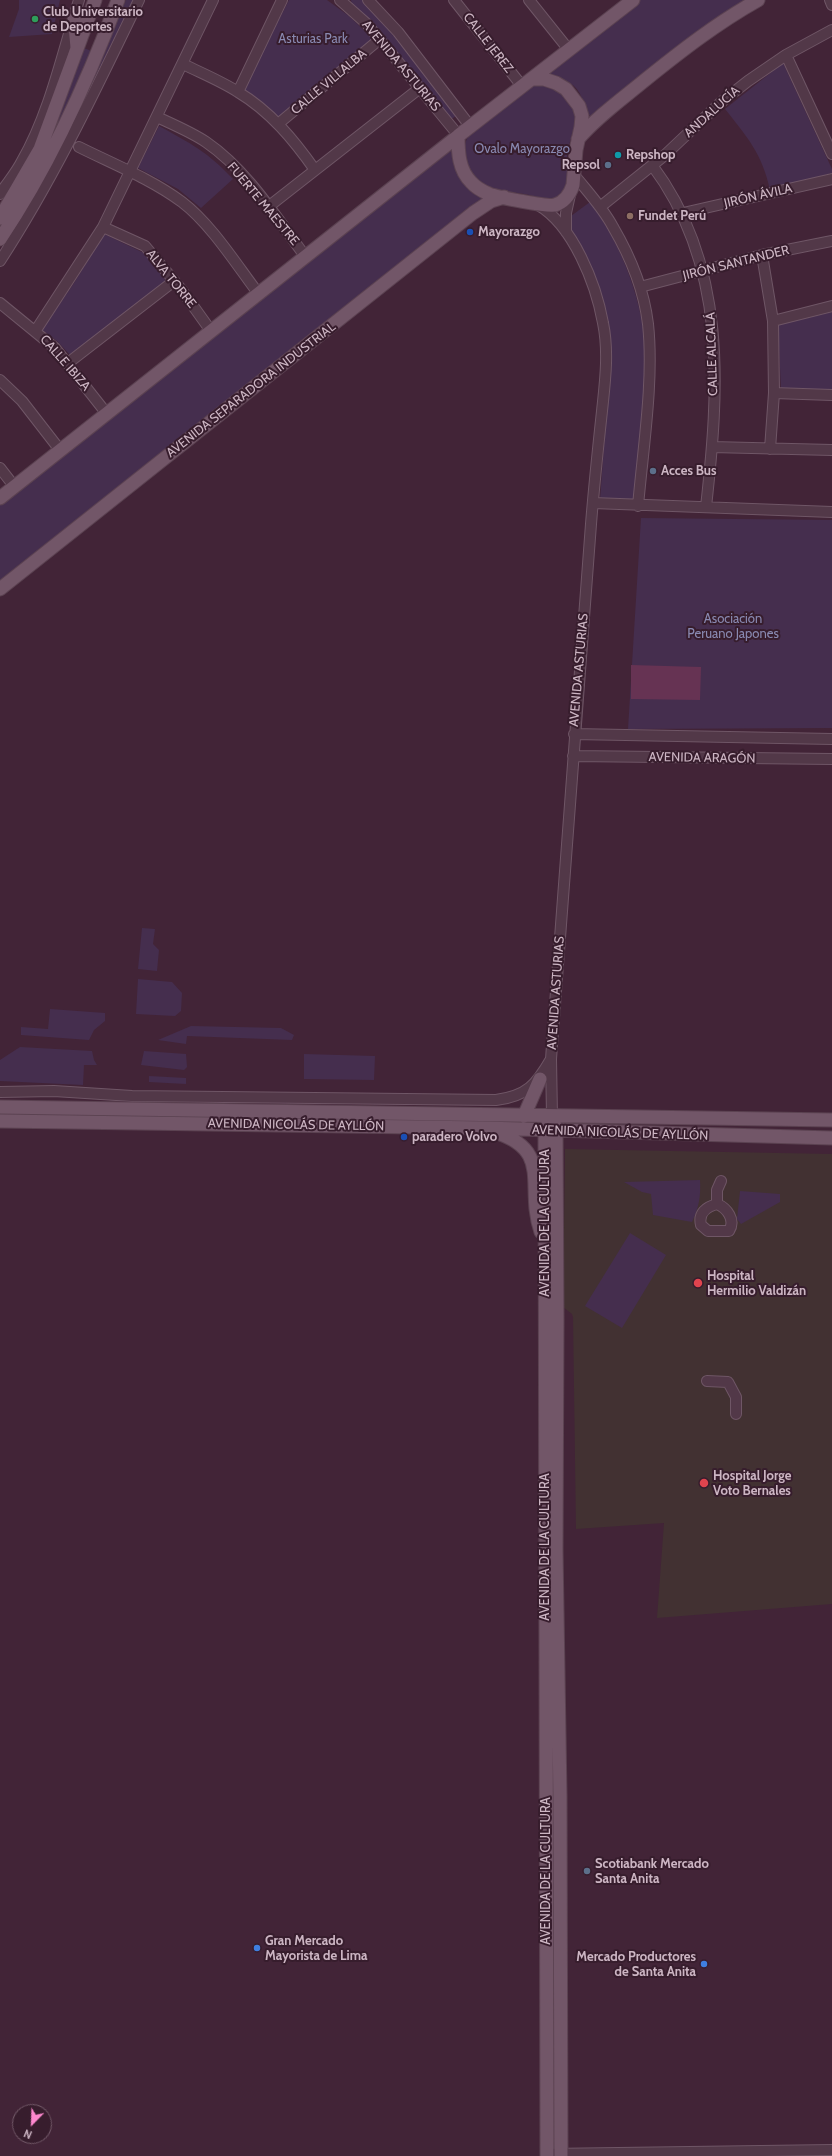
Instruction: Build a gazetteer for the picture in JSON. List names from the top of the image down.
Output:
{
  "streets": {
    "main road": ["AVENIDA SEPARADORA INDUSTRIAL", "AVENIDA NICOLÁS DE AYLLÓN", "AVENIDA DE LA CULTURA"],
    "street": [
      "CALLE JEREZ",
      "AVENIDA ASTURIAS",
      "CALLE VILLALBA",
      "ANDALUCÍA",
      "JIRÓN ÁVILA",
      "FUERTE MAESTRE",
      "JIRÓN SANTANDER",
      "ALVA TORRE",
      "CALLE ALCALÁ",
      "CALLE IBIZA",
      "AVENIDA ARAGÓN"
    ]
  },
  "crossings": [
    ["CALLE JEREZ", "AVENIDA ASTURIAS"],
    ["CALLE JEREZ", "AVENIDA SEPARADORA INDUSTRIAL"],
    ["AVENIDA ASTURIAS", "CALLE VILLALBA"],
    ["AVENIDA ASTURIAS", "AVENIDA SEPARADORA INDUSTRIAL"],
    ["AVENIDA ASTURIAS", "AVENIDA ARAGÓN"],
    ["AVENIDA ASTURIAS", "AVENIDA NICOLÁS DE AYLLÓN"],
    ["AVENIDA ASTURIAS", "AVENIDA DE LA CULTURA"],
    ["ANDALUCÍA", "CALLE ALCALÁ"],
    ["JIRÓN ÁVILA", "CALLE ALCALÁ"],
    ["JIRÓN SANTANDER", "CALLE ALCALÁ"],
    ["AVENIDA NICOLÁS DE AYLLÓN", "AVENIDA DE LA CULTURA"]
  ],
  "parks": ["Asturias Park", "Ovalo Mayorazgo", "Asociación Peruano Japones"],
  "places": [
    "Club Universitario de Deportes",
    "Repshop",
    "Repsol",
    "Fundet Perú",
    "Mayorazgo",
    "Acces Bus",
    "paradero Volvo",
    "Hospital Hermilio Valdizán",
    "Hospital Jorge Voto Bernales",
    "Scotiabank Mercado Santa Anita",
    "Gran Mercado Mayorista de Lima",
    "Mercado Productores de Santa Anita"
  ],
  "north": "bottom left"
}
